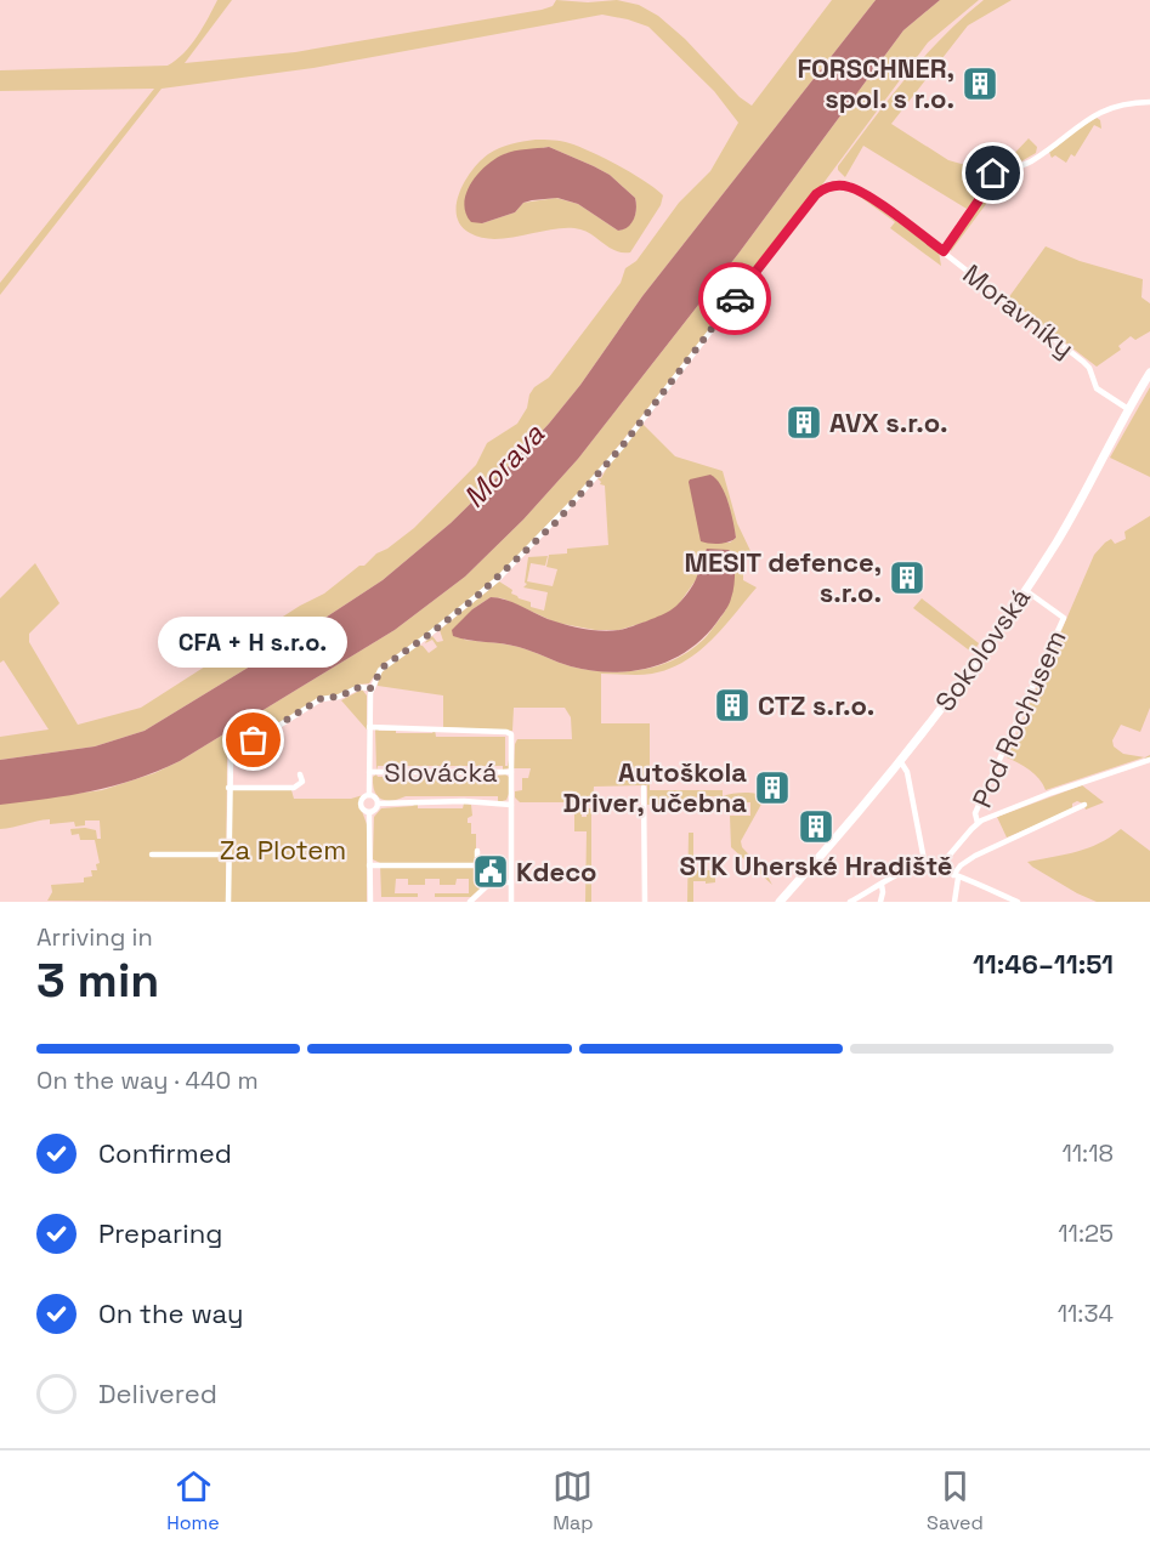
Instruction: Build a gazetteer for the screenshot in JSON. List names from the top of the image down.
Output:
{
  "streets": {
    "main road": ["Sokolovská"],
    "street": ["Moravníky", "Pod Rochusem", "Slovácká"]
  },
  "crossings": [
    ["Moravníky", "Sokolovská"],
    ["Sokolovská", "Pod Rochusem"]
  ],
  "water": ["Morava"],
  "parks": ["Za Plotem"],
  "places": {
    "building": [
      "FORSCHNER, spol. s r.o.",
      "AVX s.r.o.",
      "MESIT defence, s.r.o.",
      "CTZ s.r.o.",
      "Autoškola Driver, učebna",
      "STK Uherské Hradiště"
    ],
    "other": ["CFA + H s.r.o."],
    "public building": ["Kdeco"]
  },
  "page": {
    "bubble": "CFA + H s.r.o.",
    "heading": ["3 min", "Arriving in", "11:46–11:51"],
    "bar": "On the way · 440 m",
    "list": [
      ["Confirmed", "11:18"],
      ["Preparing", "11:25"],
      ["On the way", "11:34"],
      "Delivered"
    ],
    "tabs": ["Home", "Map", "Saved"]
  }
}
